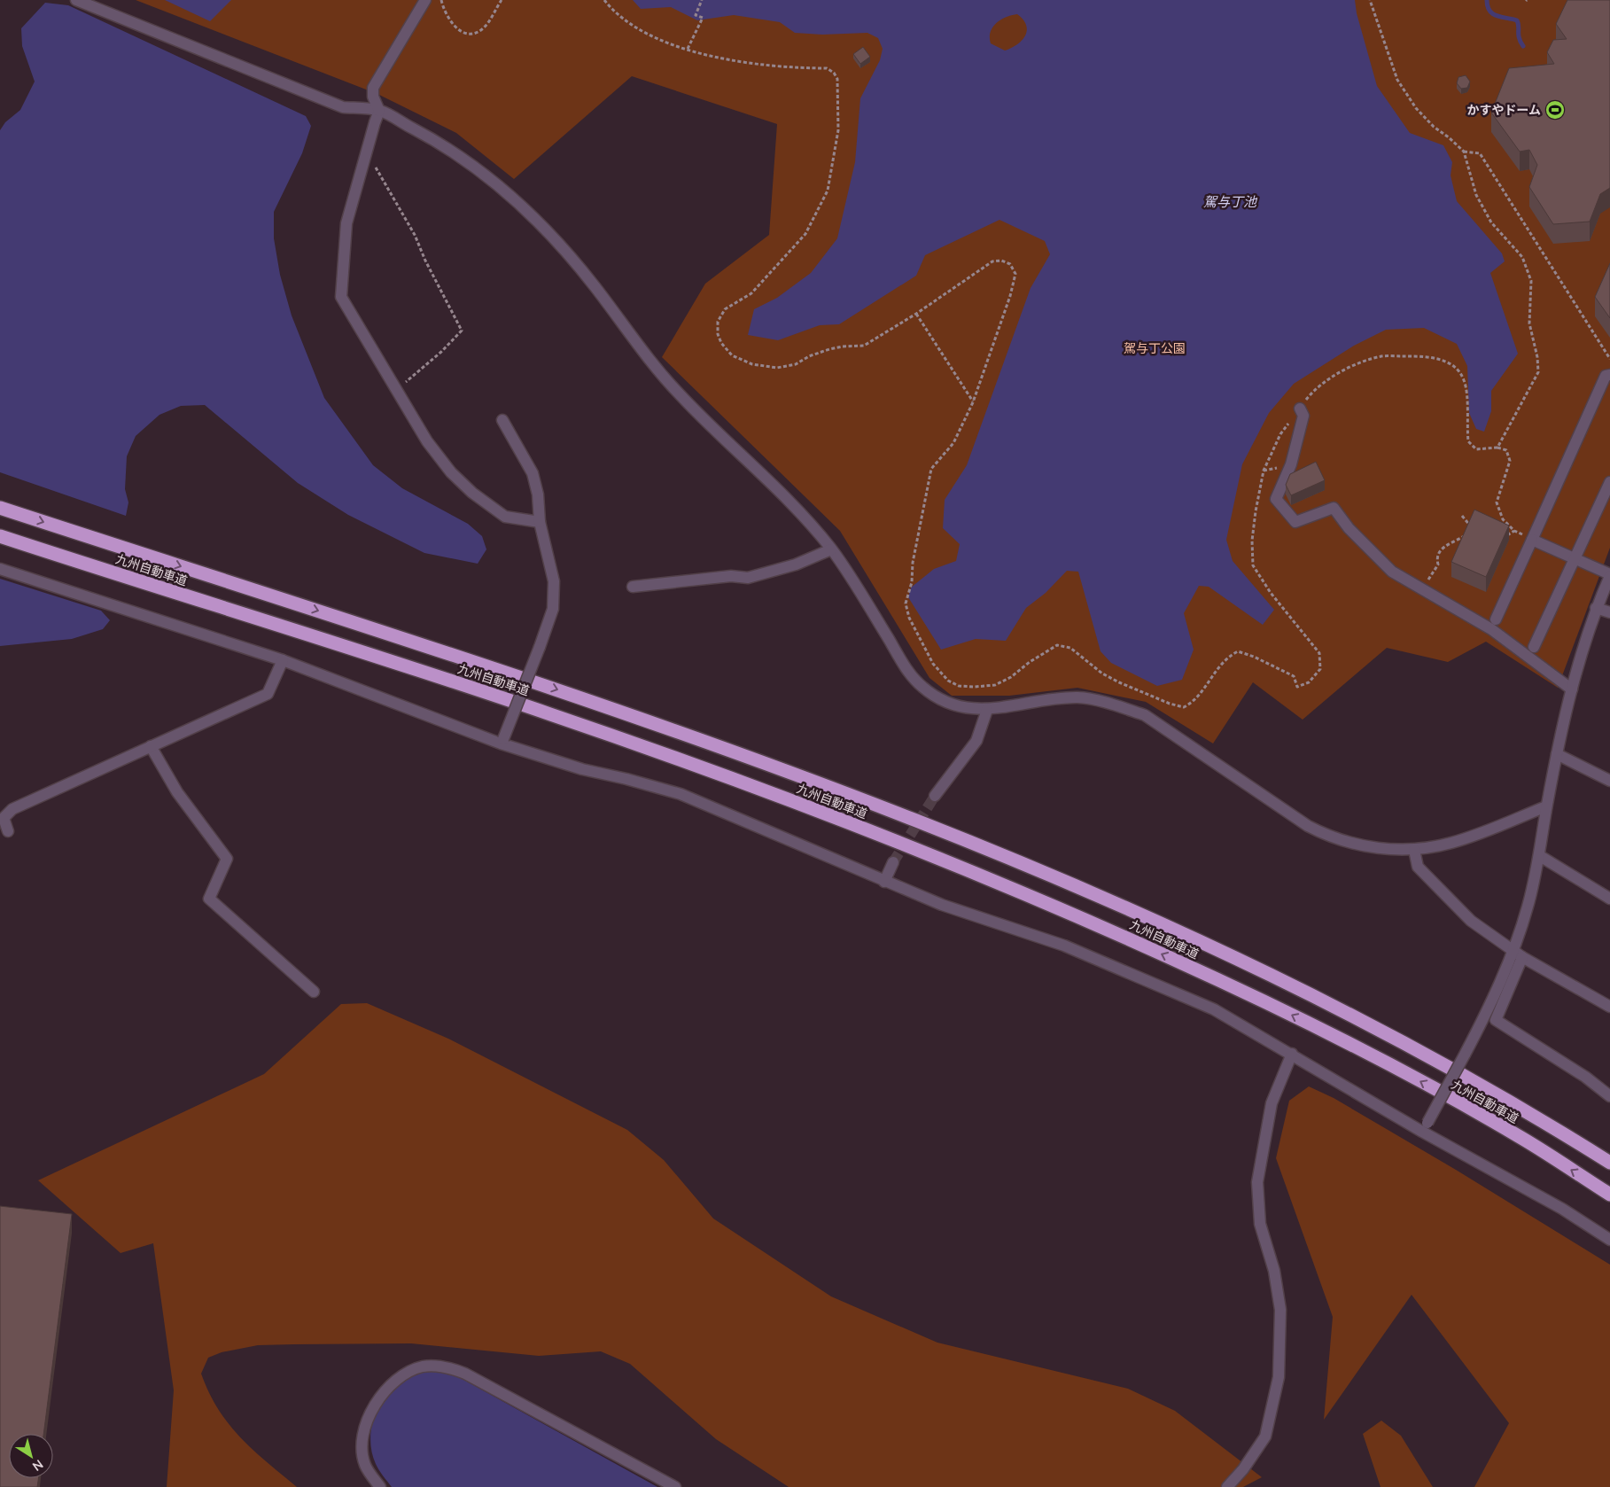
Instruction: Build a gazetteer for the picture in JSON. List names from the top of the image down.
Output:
{
  "streets": {
    "highway": ["九州自動車道"]
  },
  "water": ["駕与丁池"],
  "parks": ["駕与丁公園"],
  "places": {
    "sports": ["かすやドーム"]
  },
  "north": "bottom right"
}
